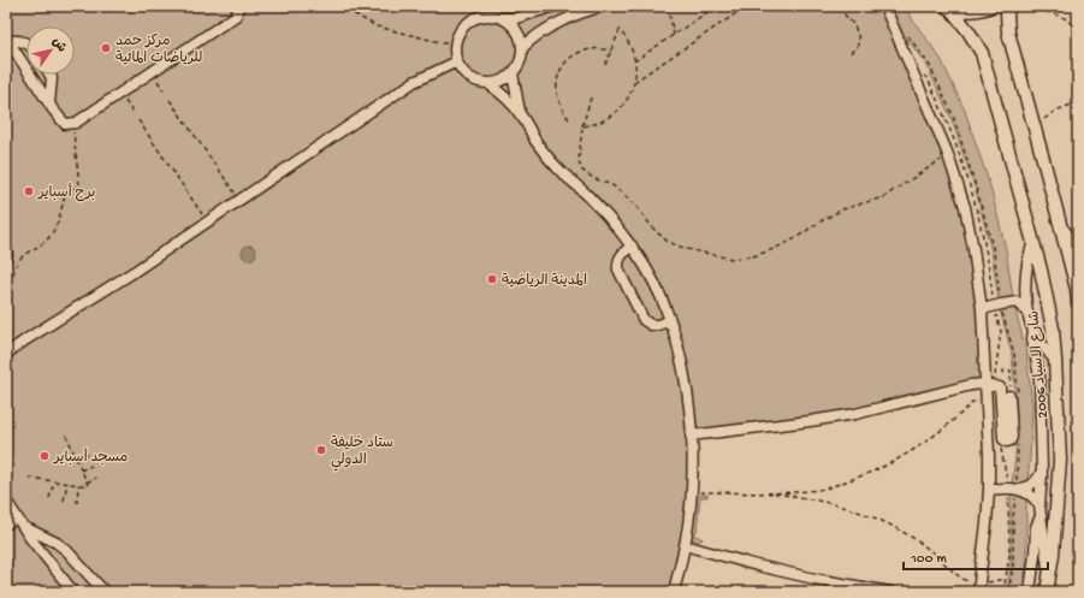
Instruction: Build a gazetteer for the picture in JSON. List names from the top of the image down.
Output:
{
  "streets": {
    "main road": ["شارع الاسياد 2006"]
  },
  "places": [
    "مركز حمد للرياضات المائية",
    "برج أسباير",
    "المدينة الرياضية",
    "ستاد خليفة الدولي",
    "مسجد أسباير"
  ],
  "scale_bar": "100 m",
  "north": "top right"
}
